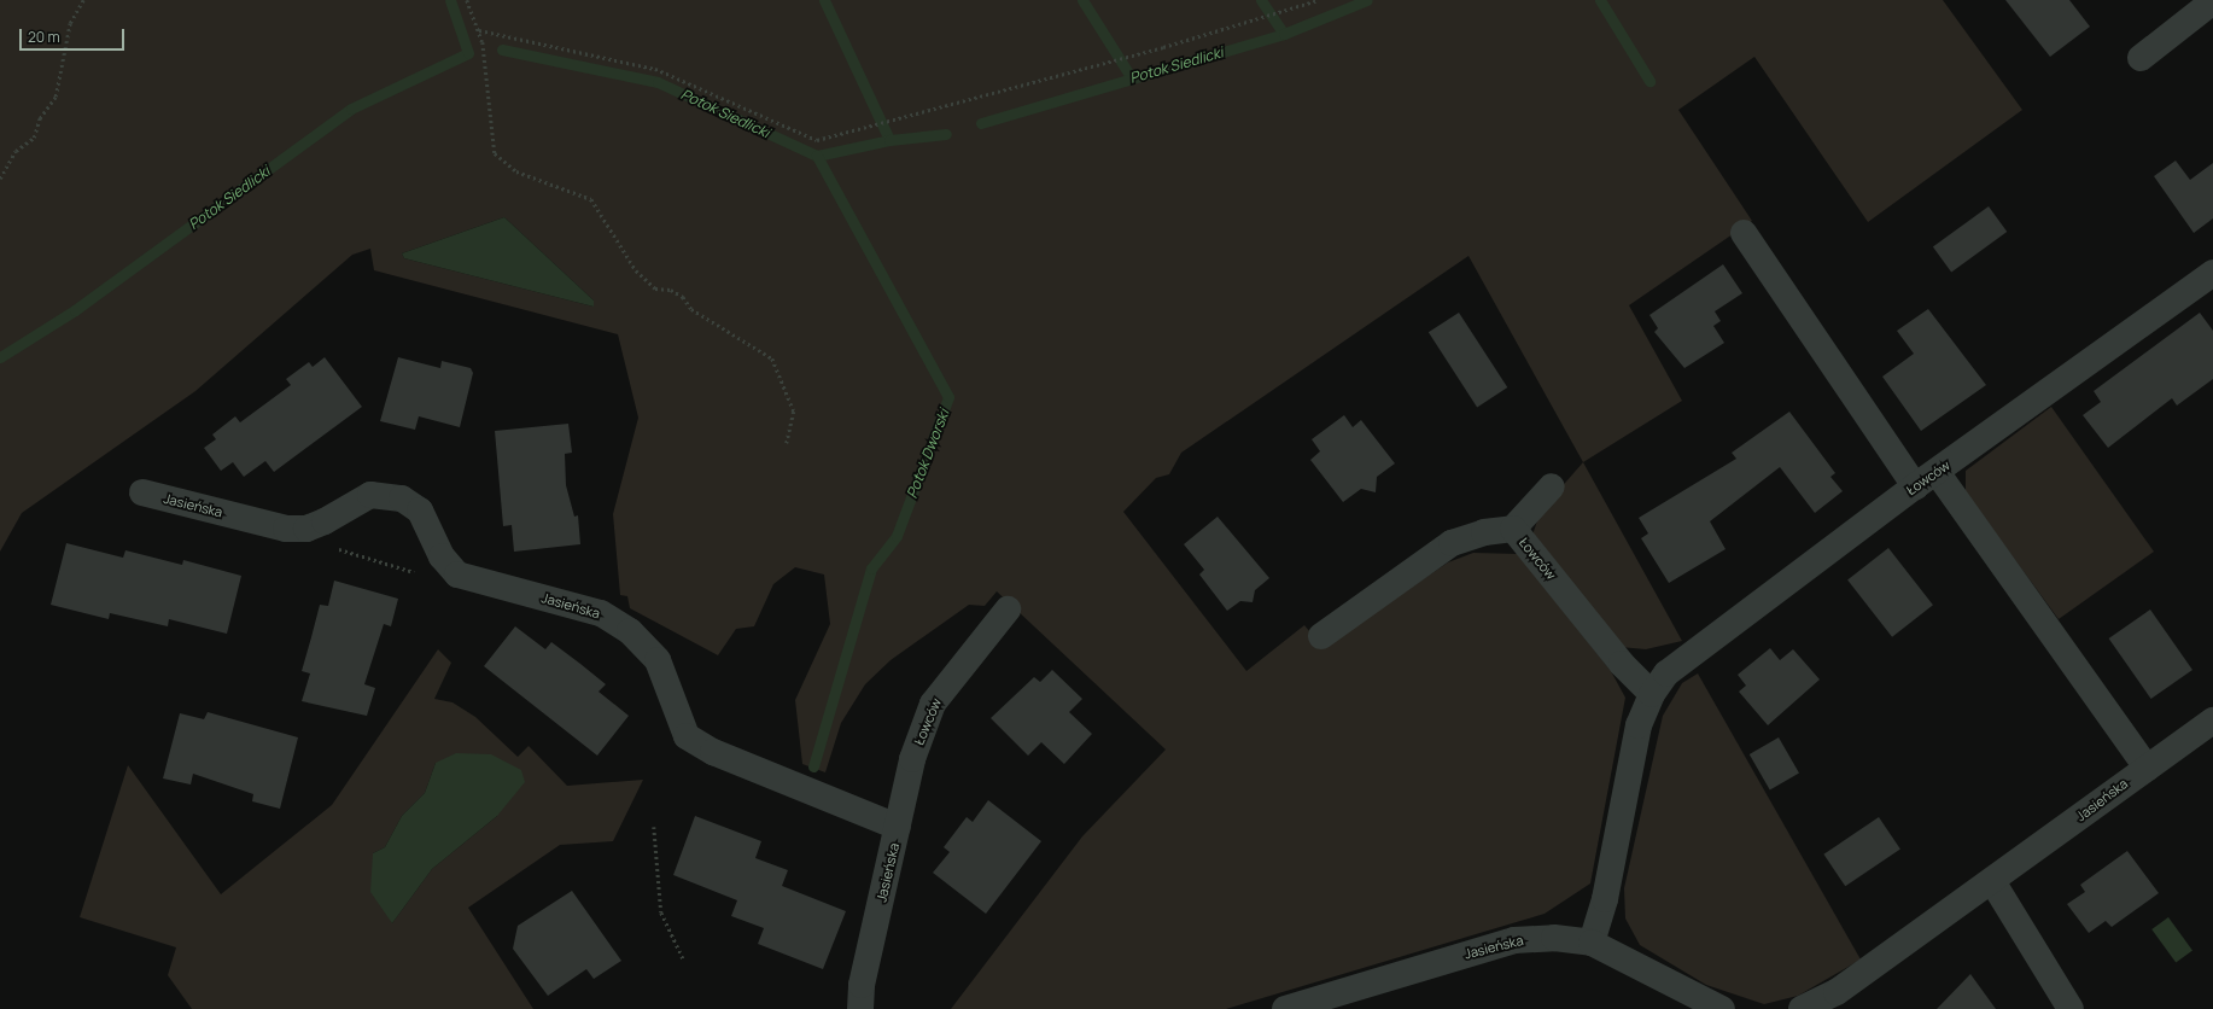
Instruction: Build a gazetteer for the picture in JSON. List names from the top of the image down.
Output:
{
  "streets": {
    "street": ["Łowców", "Jasieńska"]
  },
  "crossings": [
    ["Łowców", "Jasieńska"]
  ],
  "water": ["Potok Siedlicki", "Potok Dworski"],
  "scale_bar": "20 m"
}
